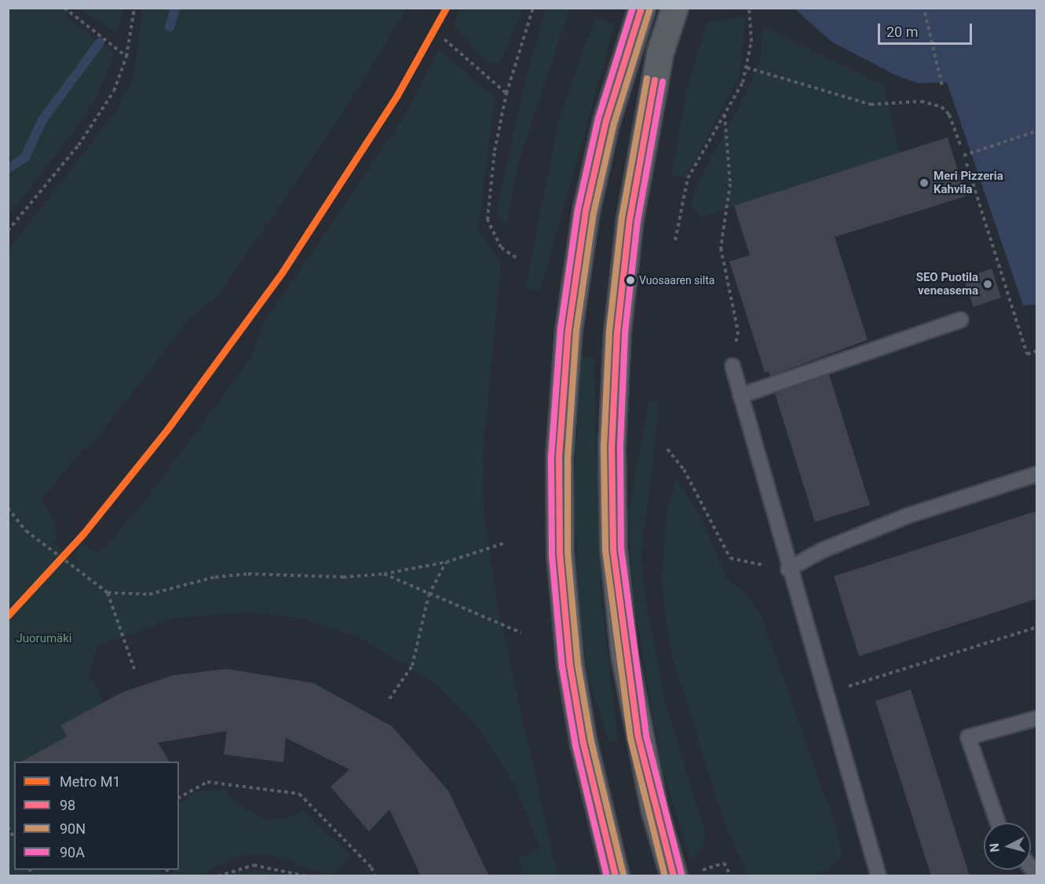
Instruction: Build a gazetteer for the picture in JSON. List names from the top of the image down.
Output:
{
  "parks": ["Juorumäki"],
  "places": ["Meri Pizzeria Kahvila", "Vuosaaren silta", "SEO Puotila veneasema"],
  "lines": [
    "metro line M1",
    "transit line 98",
    "transit line 90A",
    "transit line 90N"
  ],
  "legend": [
    "Metro M1",
    "98",
    "90N",
    "90A"
  ],
  "scale_bar": "20 m",
  "north": "left"
}
